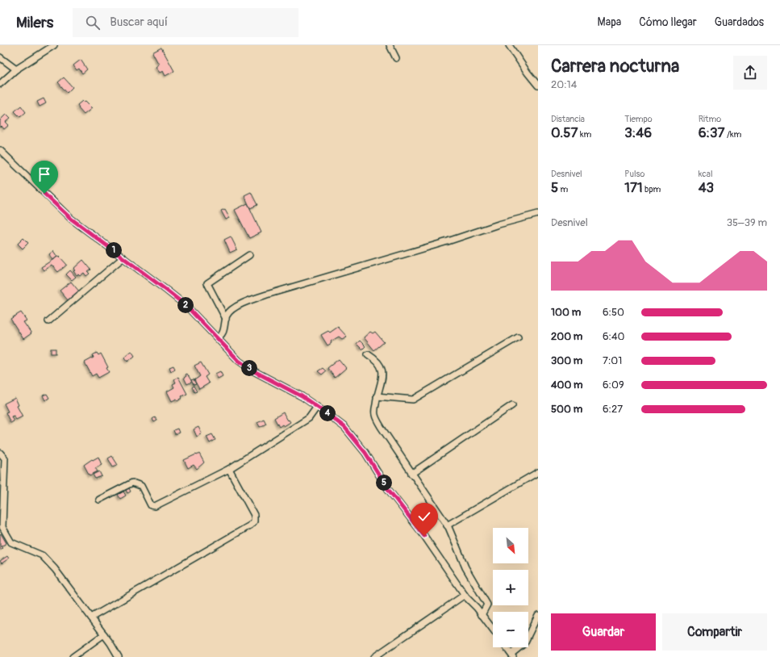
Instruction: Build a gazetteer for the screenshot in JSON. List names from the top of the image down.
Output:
{
  "north": "bottom right",
  "page": {
    "header": "Milers",
    "search": "Buscar aquí",
    "nav": ["Mapa", "Cómo llegar", "Guardados"],
    "heading": ["Carrera nocturna", "20:14"],
    "stats": [
      ["Distancia", "0.57 km"],
      ["Tiempo", "3:46"],
      ["Ritmo", "6:37 /km"],
      ["Desnivel", "5 m"],
      ["Pulso", "171 bpm"],
      ["kcal", "43"]
    ],
    "chart": ["Desnivel", "35–39 m"],
    "pins": [
      "1",
      "2",
      "3",
      "4",
      "5"
    ],
    "list": [
      {
        "name": "100 m",
        "note": "6:50"
      },
      {
        "name": "200 m",
        "note": "6:40"
      },
      {
        "name": "300 m",
        "note": "7:01"
      },
      {
        "name": "400 m",
        "note": "6:09"
      },
      {
        "name": "500 m",
        "note": "6:27"
      }
    ],
    "map_buttons": ["+", "−"],
    "buttons": ["Guardar", "Compartir"]
  }
}
